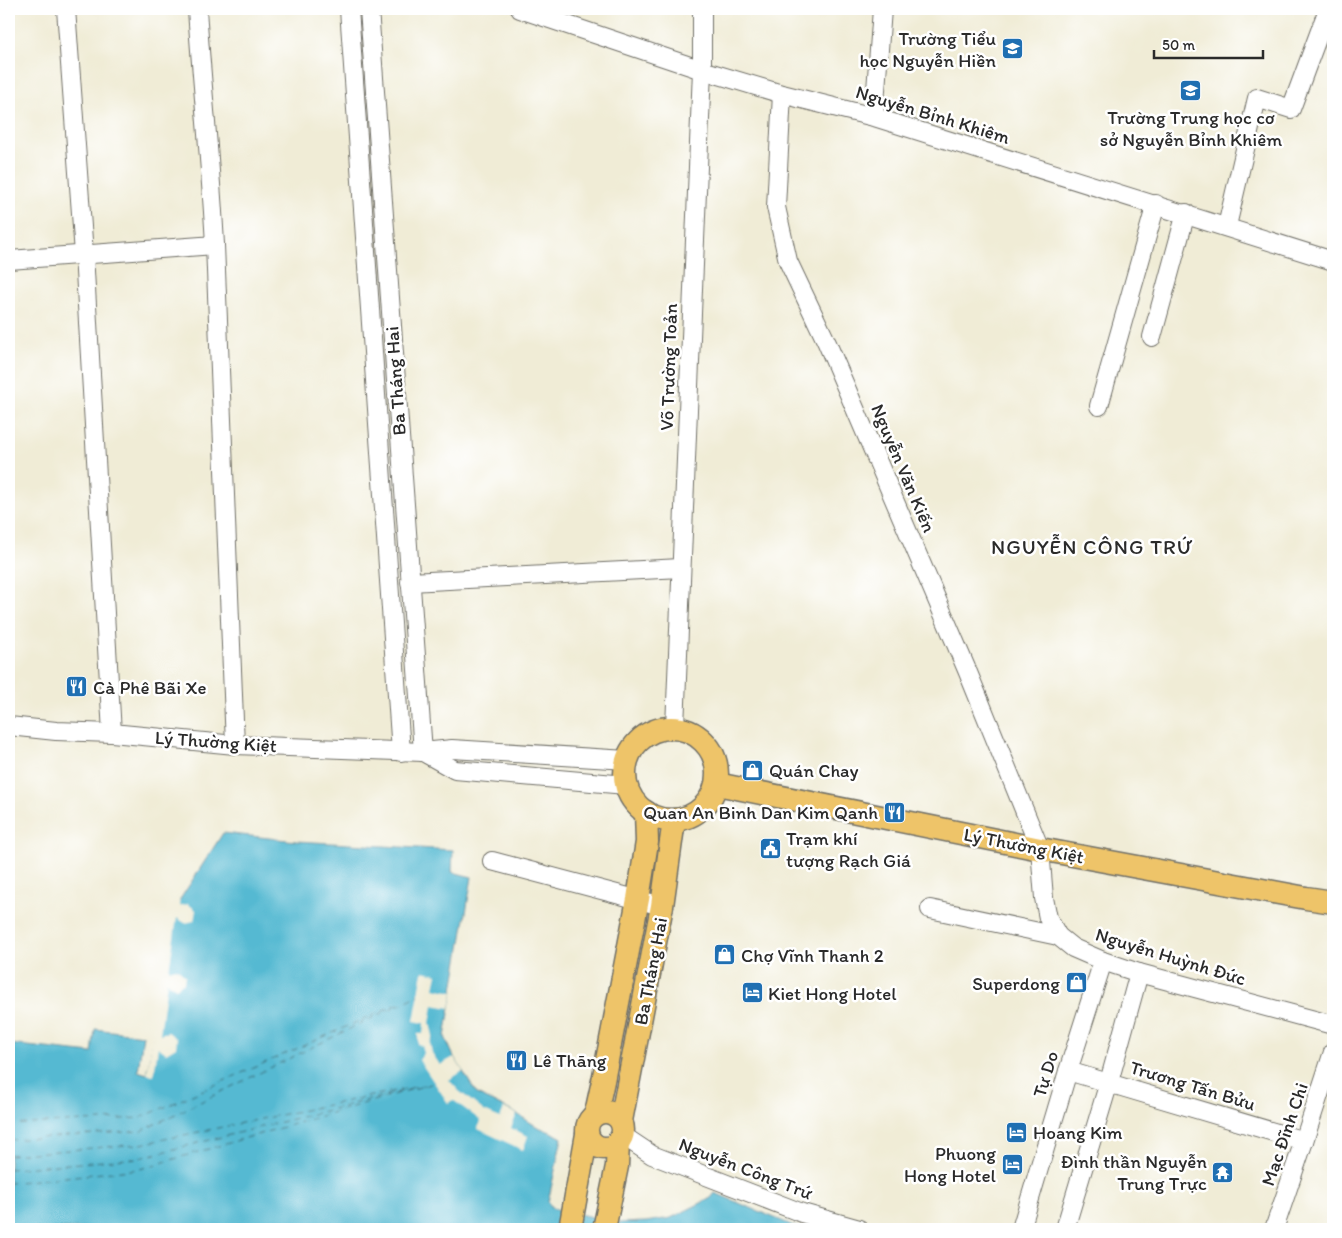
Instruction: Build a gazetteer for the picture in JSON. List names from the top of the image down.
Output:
{
  "streets": {
    "main road": ["Ba Tháng Hai", "Lý Thường Kiệt"],
    "street": [
      "Nguyễn Bỉnh Khiêm",
      "Võ Trường Toản",
      "Nguyễn Văn Kiến",
      "Nguyễn Huỳnh Đức",
      "Tự Do",
      "Trương Tấn Bửu",
      "Mạc Đĩnh Chi",
      "Nguyễn Công Trứ"
    ]
  },
  "crossings": [
    ["Nguyễn Bỉnh Khiêm", "Võ Trường Toản"],
    ["Nguyễn Bỉnh Khiêm", "Nguyễn Văn Kiến"],
    ["Võ Trường Toản", "Ba Tháng Hai"],
    ["Võ Trường Toản", "Lý Thường Kiệt"],
    ["Ba Tháng Hai", "Lý Thường Kiệt"],
    ["Ba Tháng Hai", "Nguyễn Công Trứ"],
    ["Nguyễn Văn Kiến", "Lý Thường Kiệt"],
    ["Nguyễn Văn Kiến", "Nguyễn Huỳnh Đức"],
    ["Lý Thường Kiệt", "Nguyễn Huỳnh Đức"],
    ["Nguyễn Huỳnh Đức", "Tự Do"],
    ["Tự Do", "Trương Tấn Bửu"],
    ["Trương Tấn Bửu", "Mạc Đĩnh Chi"]
  ],
  "districts": ["NGUYỄN CÔNG TRỨ"],
  "places": {
    "school or university": ["Trường Tiểu học Nguyễn Hiền", "Trường Trung học cơ sở Nguyễn Bỉnh Khiêm"],
    "restaurant": ["Cà Phê Bãi Xe", "Quan An Binh Dan Kim Qanh", "Lê Thāng"],
    "shop": ["Quán Chay", "Chợ Vĩnh Thanh 2", "Superdong"],
    "public building": ["Trạm khí tượng Rạch Giá"],
    "hotel": ["Kiet Hong Hotel", "Hoang Kim", "Phuong Hong Hotel"],
    "temple": ["Đình thần Nguyễn Trung Trực"]
  },
  "scale_bar": "50 m"
}
